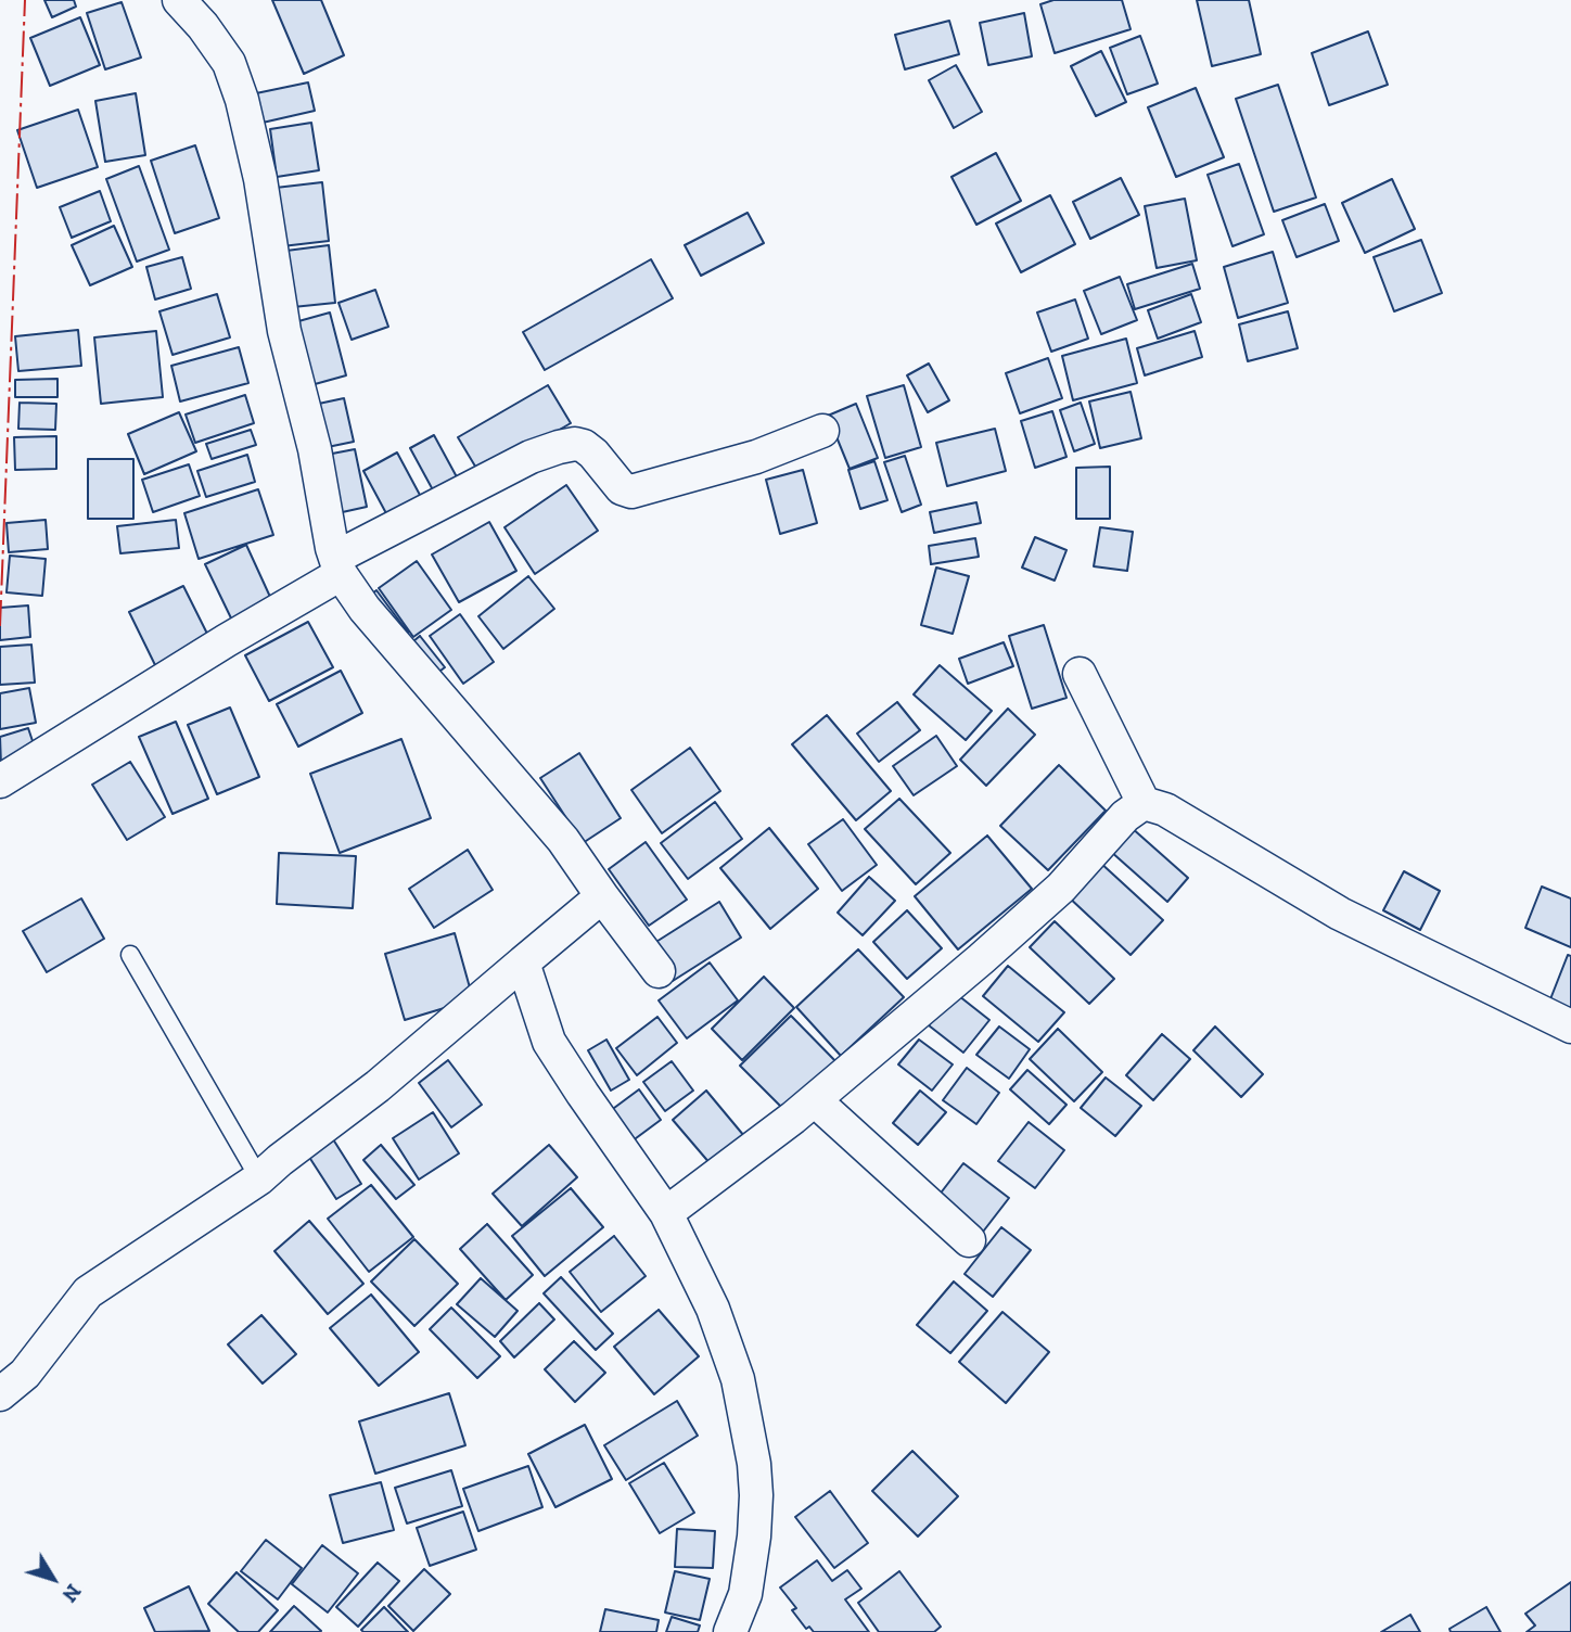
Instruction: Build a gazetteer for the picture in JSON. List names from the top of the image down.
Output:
{
  "north": "bottom right"
}
